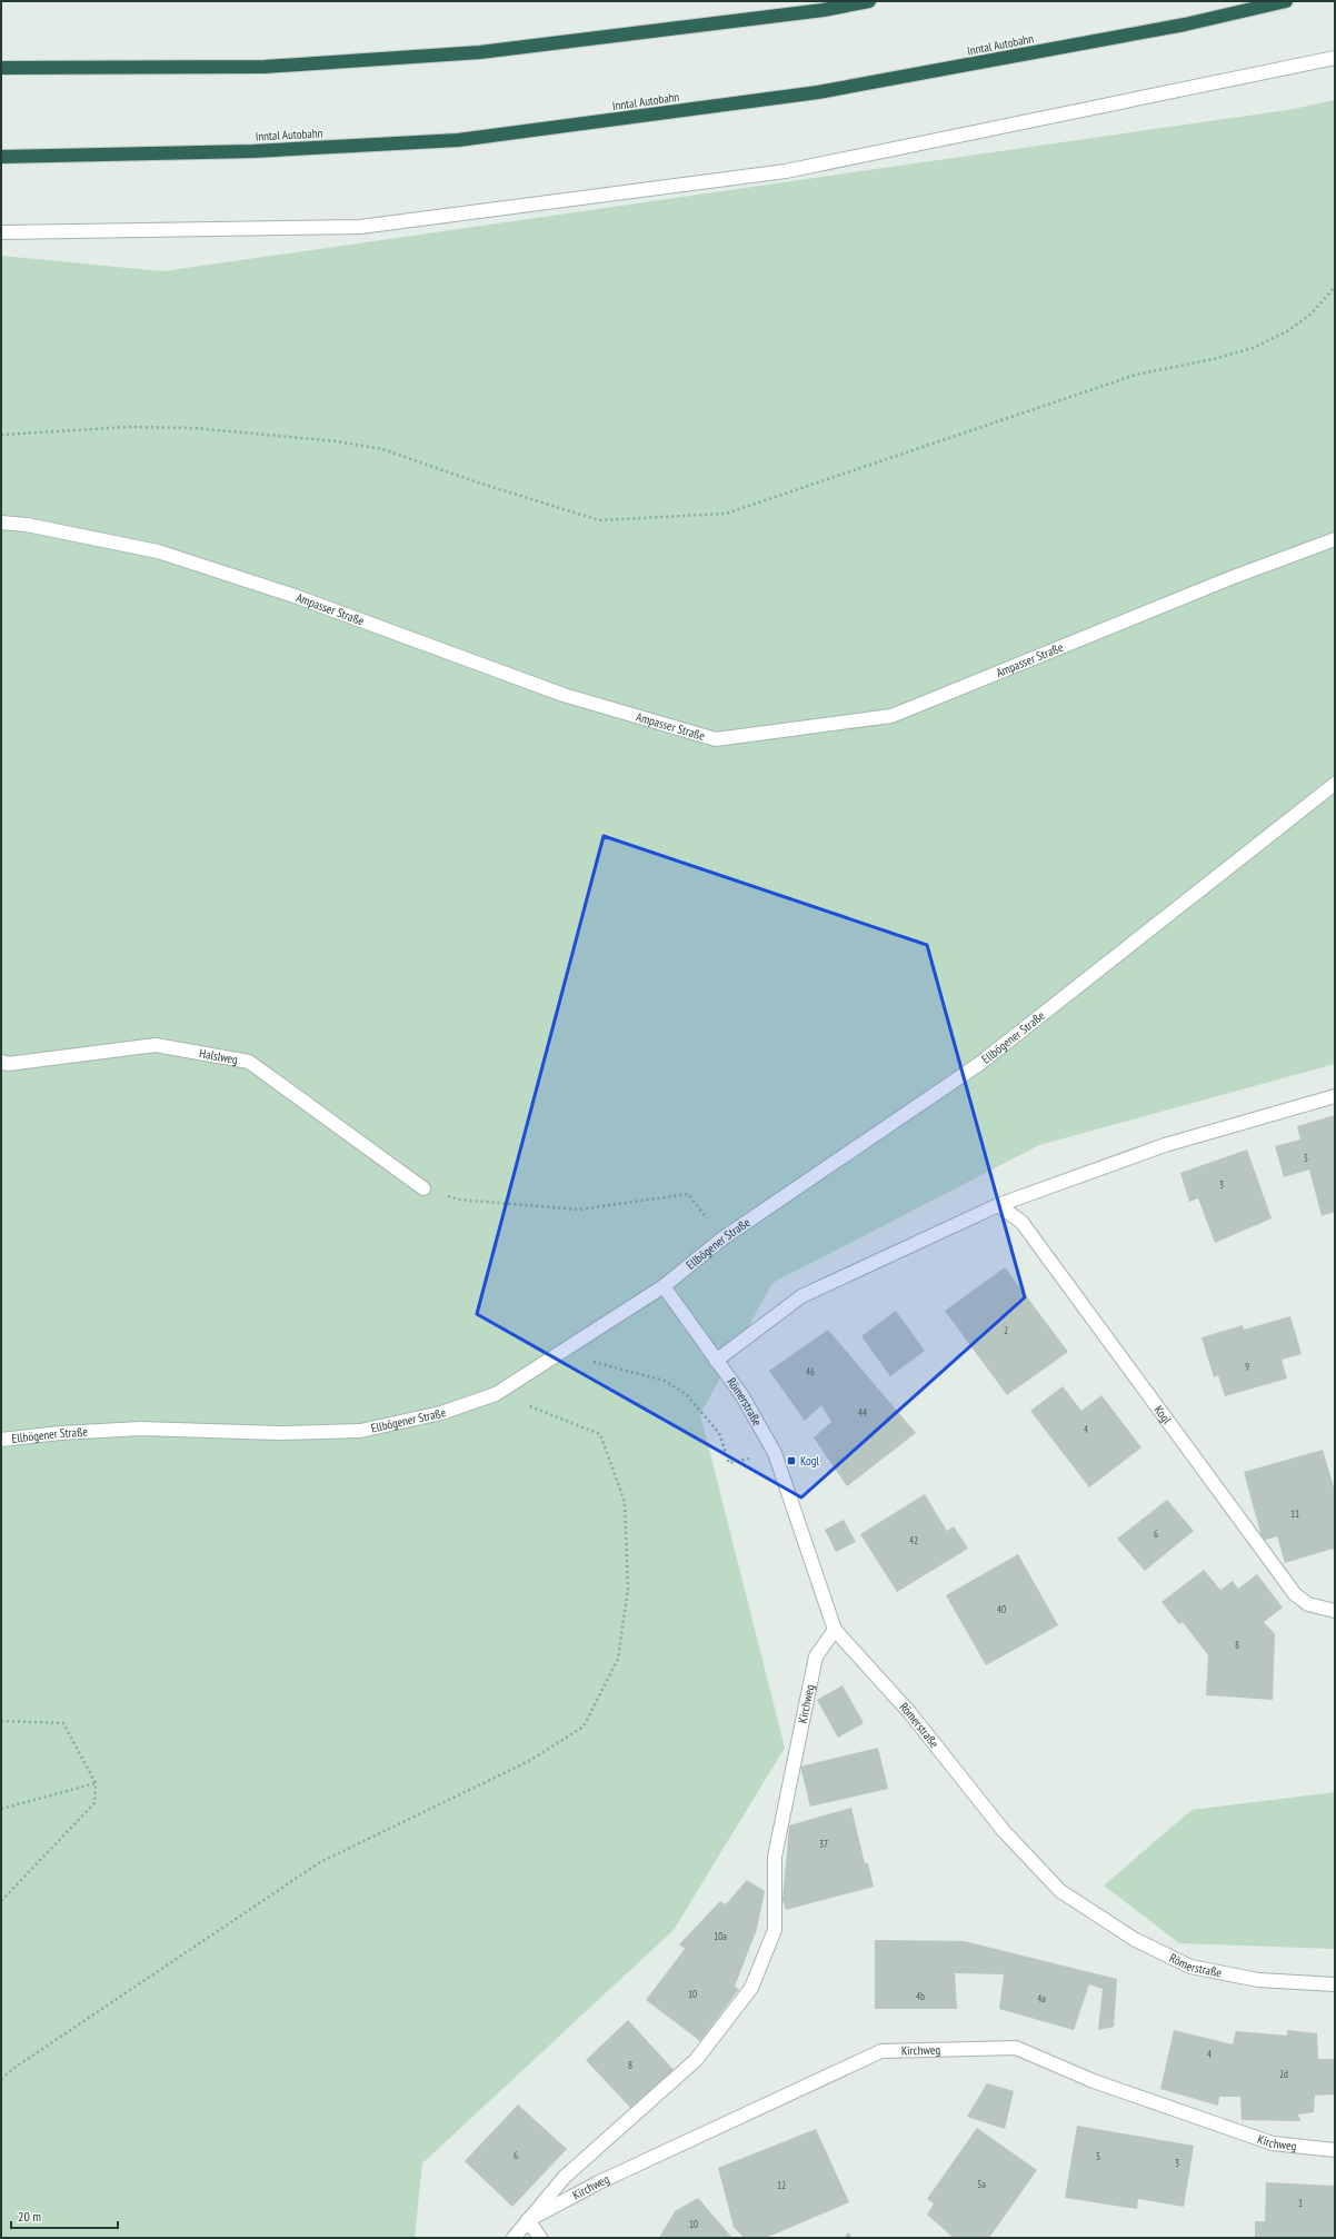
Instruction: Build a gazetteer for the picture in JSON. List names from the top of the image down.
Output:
{
  "streets": {
    "highway": ["Inntal Autobahn"],
    "street": [
      "Ampasser Straße",
      "Ellbögener Straße",
      "Halslweg",
      "Römerstraße",
      "Kogl",
      "Kirchweg"
    ]
  },
  "crossings": [
    ["Ellbögener Straße", "Römerstraße"],
    ["Römerstraße", "Kirchweg"]
  ],
  "places": {
    "transit": ["Kogl"]
  },
  "house_numbers": [
    "5",
    "3",
    "2",
    "9",
    "46",
    "44",
    "4",
    "11",
    "6",
    "42",
    "40",
    "8",
    "37",
    "10a",
    "10",
    "4b",
    "4a",
    "4",
    "8",
    "2d",
    "6",
    "5",
    "3",
    "5a",
    "12",
    "1",
    "10"
  ],
  "scale_bar": "20 m"
}
